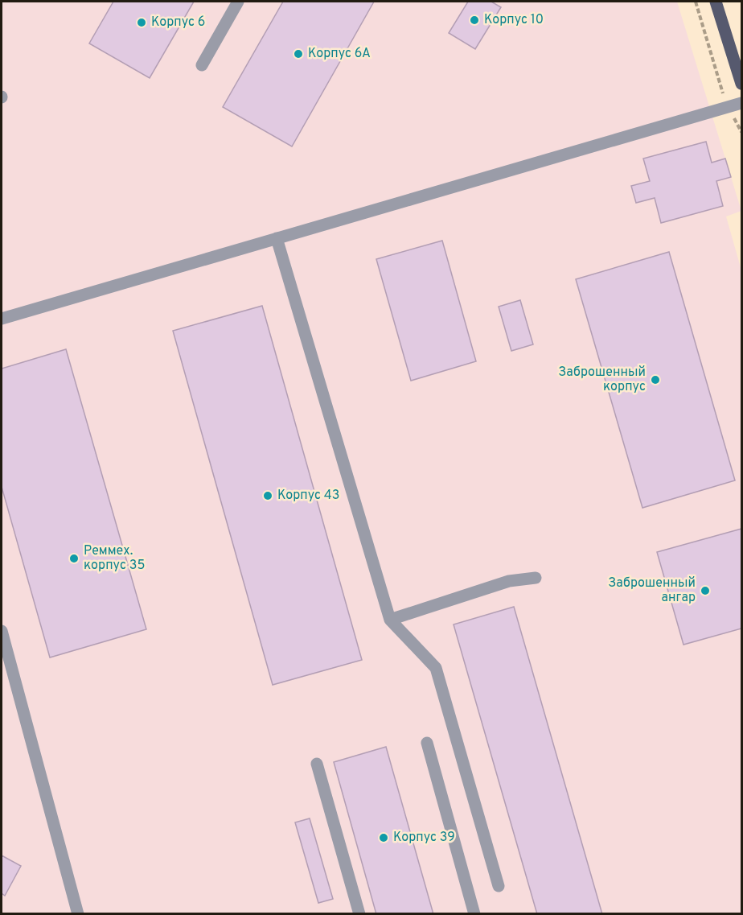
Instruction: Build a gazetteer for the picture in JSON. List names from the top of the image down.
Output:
{
  "places": [
    "Корпус 10",
    "Корпус 6",
    "Корпус 6А",
    "Заброшенный корпус",
    "Корпус 43",
    "Реммех. корпус 35",
    "Заброшенный ангар",
    "Корпус 39"
  ]
}
